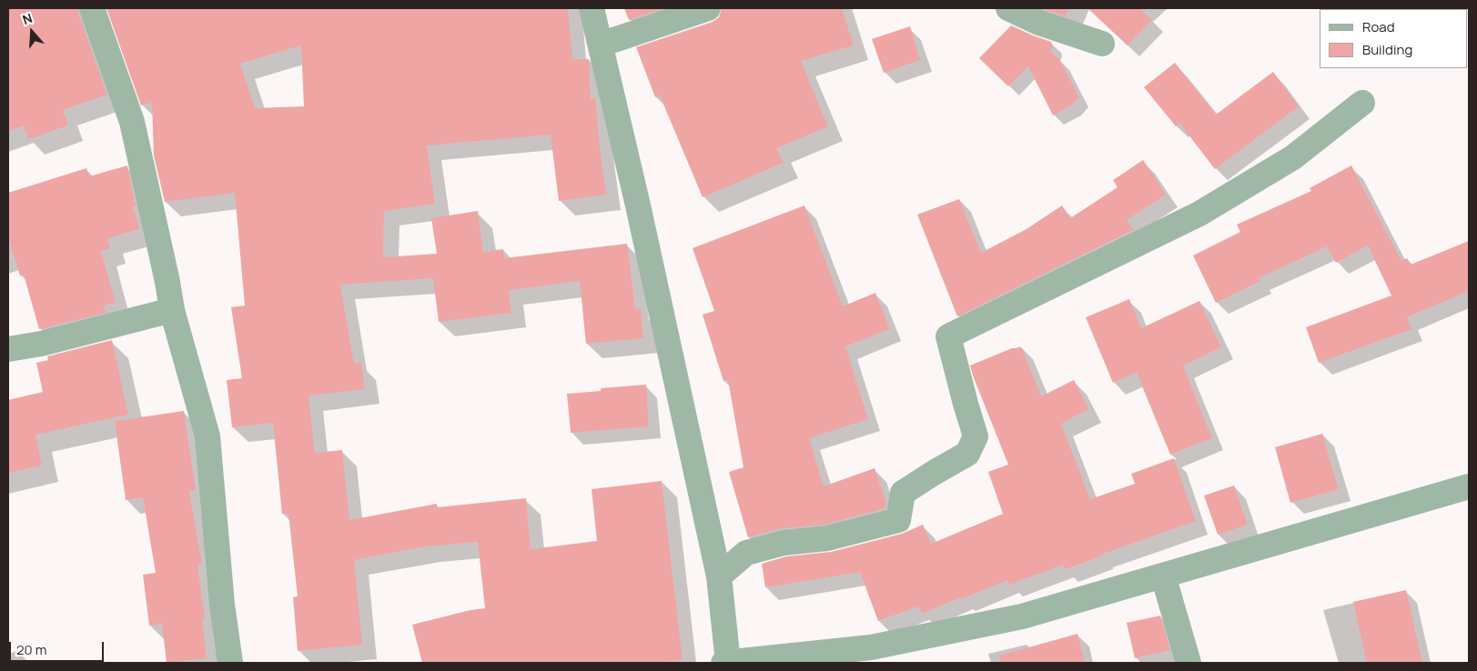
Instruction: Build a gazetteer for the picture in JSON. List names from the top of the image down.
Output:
{
  "legend": ["Road", "Building"],
  "scale_bar": "20 m",
  "north": "top"
}
